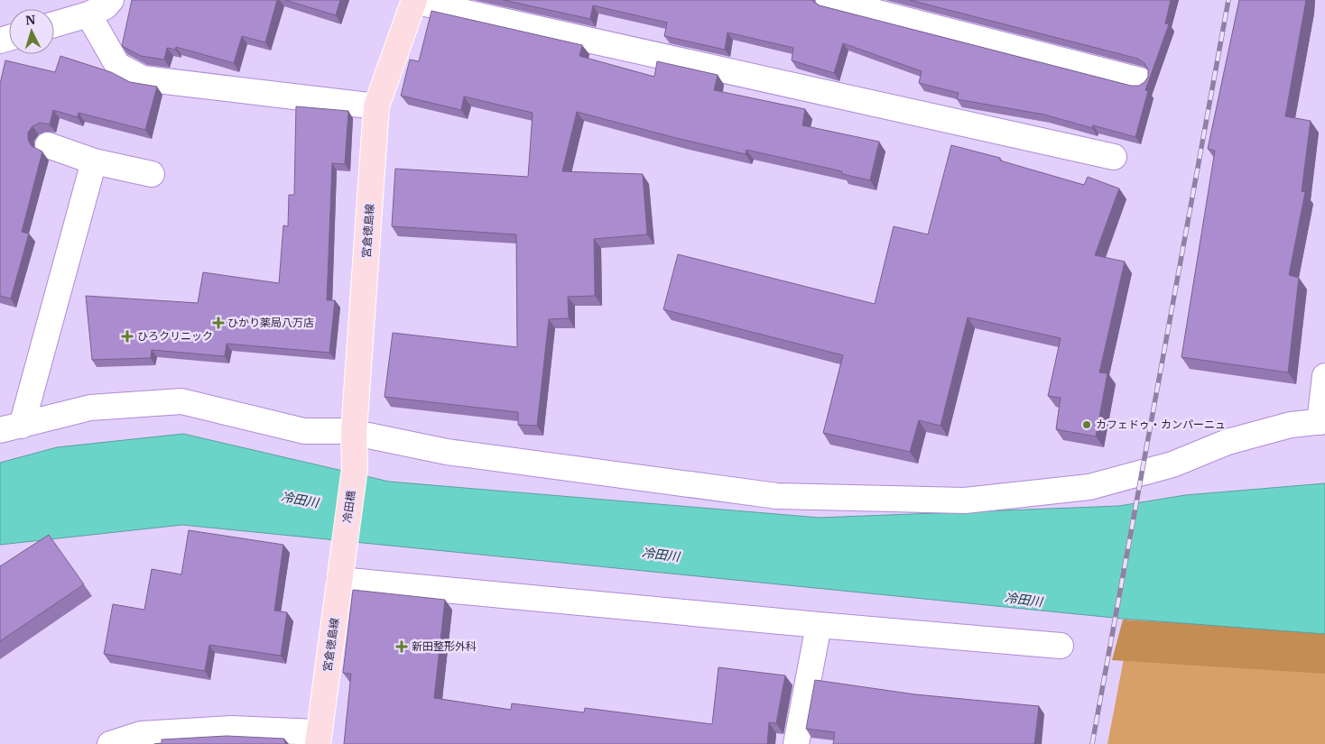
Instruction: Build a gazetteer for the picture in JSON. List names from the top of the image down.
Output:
{
  "streets": {
    "main road": ["宮倉徳島線", "冷田橋"]
  },
  "crossings": [
    ["宮倉徳島線", "冷田橋"]
  ],
  "water": ["冷田川"],
  "places": {
    "health": ["ひかり薬局八万店", "ひろクリニック", "新田整形外科"],
    "other": ["カフェドゥ・カンパーニュ"]
  },
  "north": "top"
}
